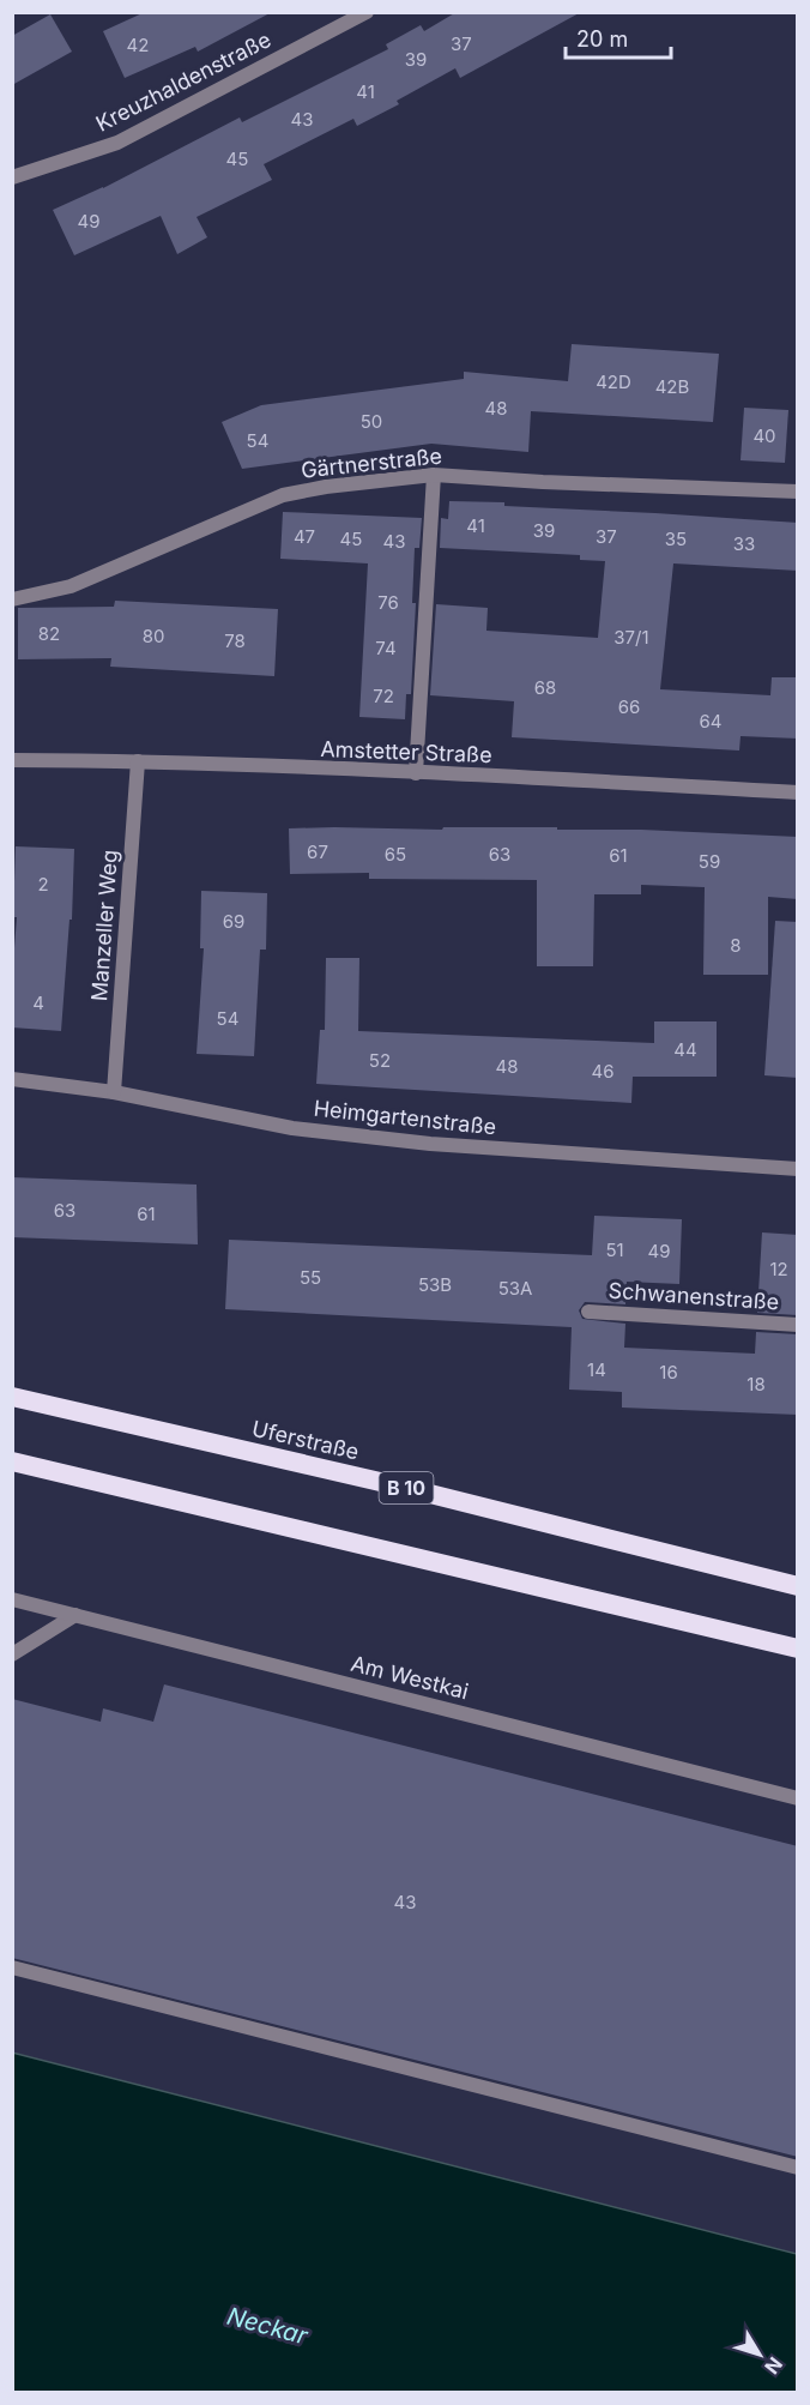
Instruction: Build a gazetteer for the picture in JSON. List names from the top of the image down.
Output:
{
  "streets": {
    "highway": ["Uferstraße", "B 10"],
    "street": [
      "Kreuzhaldenstraße",
      "Gärtnerstraße",
      "Amstetter Straße",
      "Manzeller Weg",
      "Heimgartenstraße",
      "Schwanenstraße",
      "Am Westkai"
    ]
  },
  "crossings": [
    ["Amstetter Straße", "Manzeller Weg"],
    ["Manzeller Weg", "Heimgartenstraße"]
  ],
  "water": ["Neckar"],
  "house_numbers": [
    "37",
    "42",
    "39",
    "41",
    "43",
    "45",
    "49",
    "42D",
    "42B",
    "48",
    "50",
    "40",
    "54",
    "41",
    "39",
    "47",
    "37",
    "45",
    "35",
    "43",
    "33",
    "76",
    "82",
    "80",
    "37/1",
    "78",
    "74",
    "68",
    "72",
    "66",
    "64",
    "67",
    "65",
    "63",
    "61",
    "59",
    "2",
    "69",
    "8",
    "4",
    "54",
    "44",
    "52",
    "48",
    "46",
    "63",
    "61",
    "51",
    "49",
    "12",
    "55",
    "53B",
    "53A",
    "14",
    "16",
    "18",
    "43"
  ],
  "scale_bar": "20 m",
  "north": "bottom right"
}
